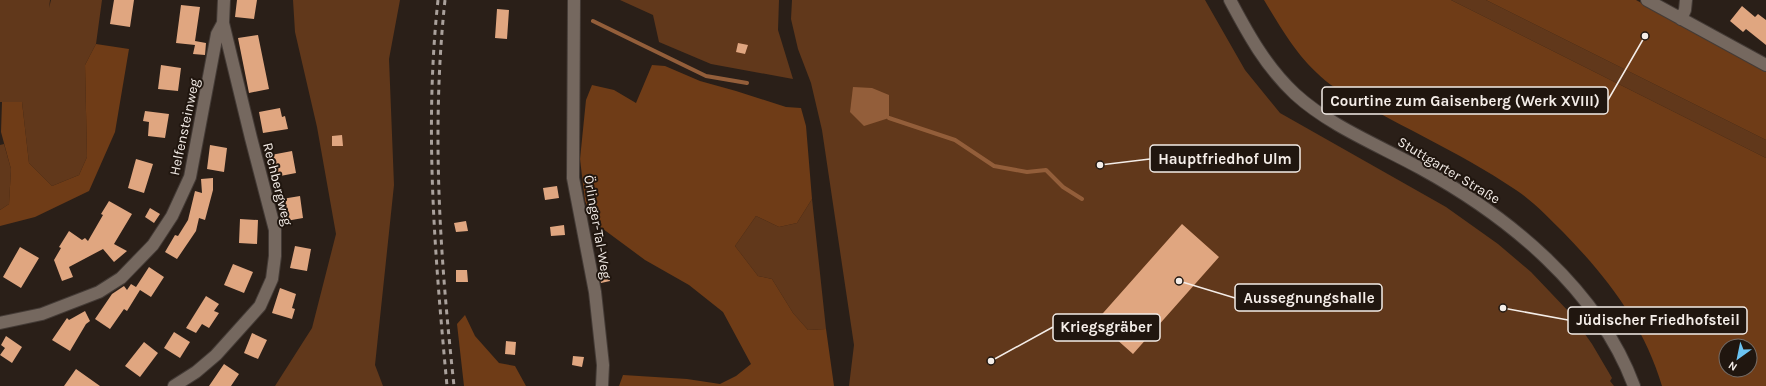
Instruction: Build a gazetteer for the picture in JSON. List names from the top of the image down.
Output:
{
  "streets": {
    "street": [
      "Helfensteinweg",
      "Stuttgarter Straße",
      "Rechbergweg",
      "Örlinger-Tal-Weg"
    ]
  },
  "crossings": [
    ["Helfensteinweg", "Rechbergweg"]
  ],
  "places": [
    "Courtine zum Gaisenberg (Werk XVIII)",
    "Hauptfriedhof Ulm",
    "Aussegnungshalle",
    "Jüdischer Friedhofsteil",
    "Kriegsgräber"
  ],
  "north": "bottom left"
}
